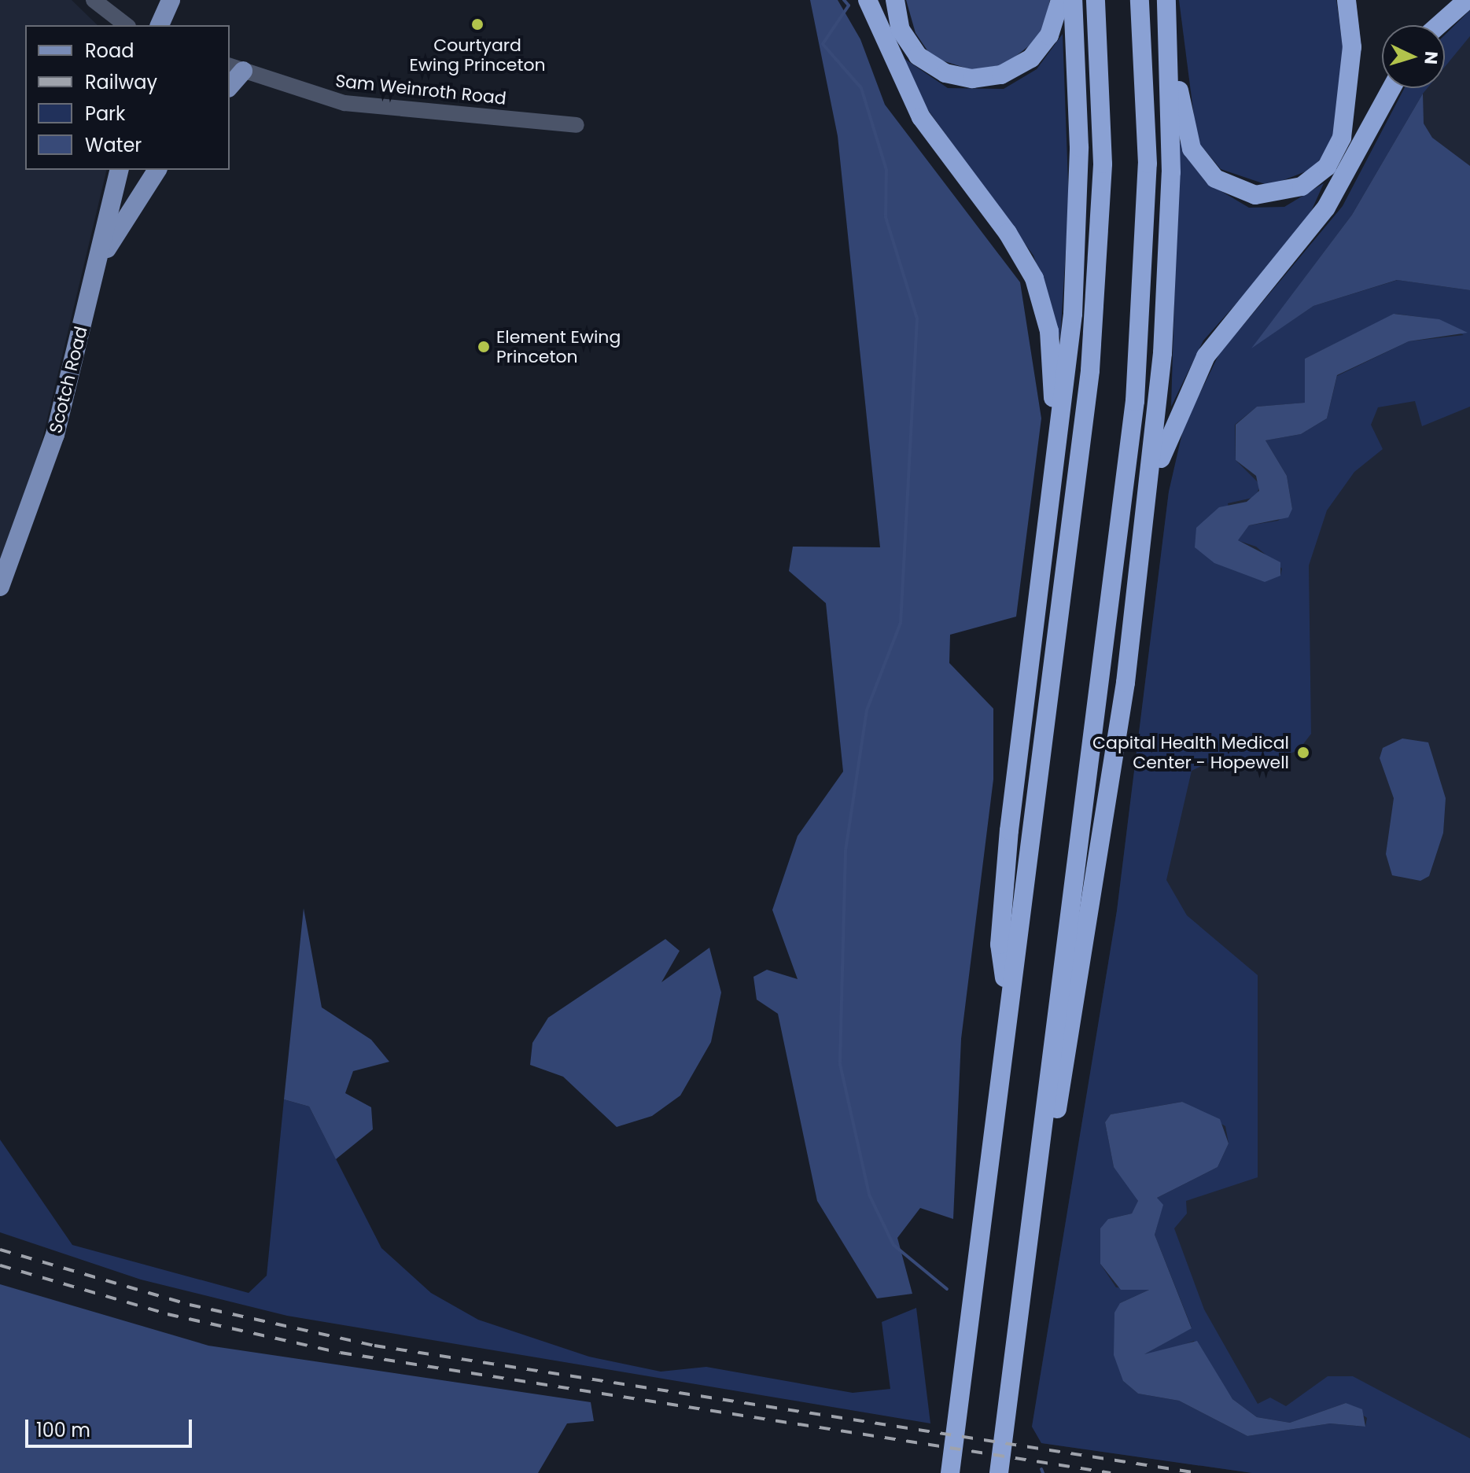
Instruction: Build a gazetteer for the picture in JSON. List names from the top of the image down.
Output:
{
  "streets": {
    "main road": ["Scotch Road"],
    "street": ["Sam Weinroth Road"]
  },
  "places": ["Courtyard Ewing Princeton", "Element Ewing Princeton", "Capital Health Medical Center - Hopewell"],
  "legend": [
    "Road",
    "Railway",
    "Park",
    "Water"
  ],
  "scale_bar": "100 m",
  "north": "right"
}
